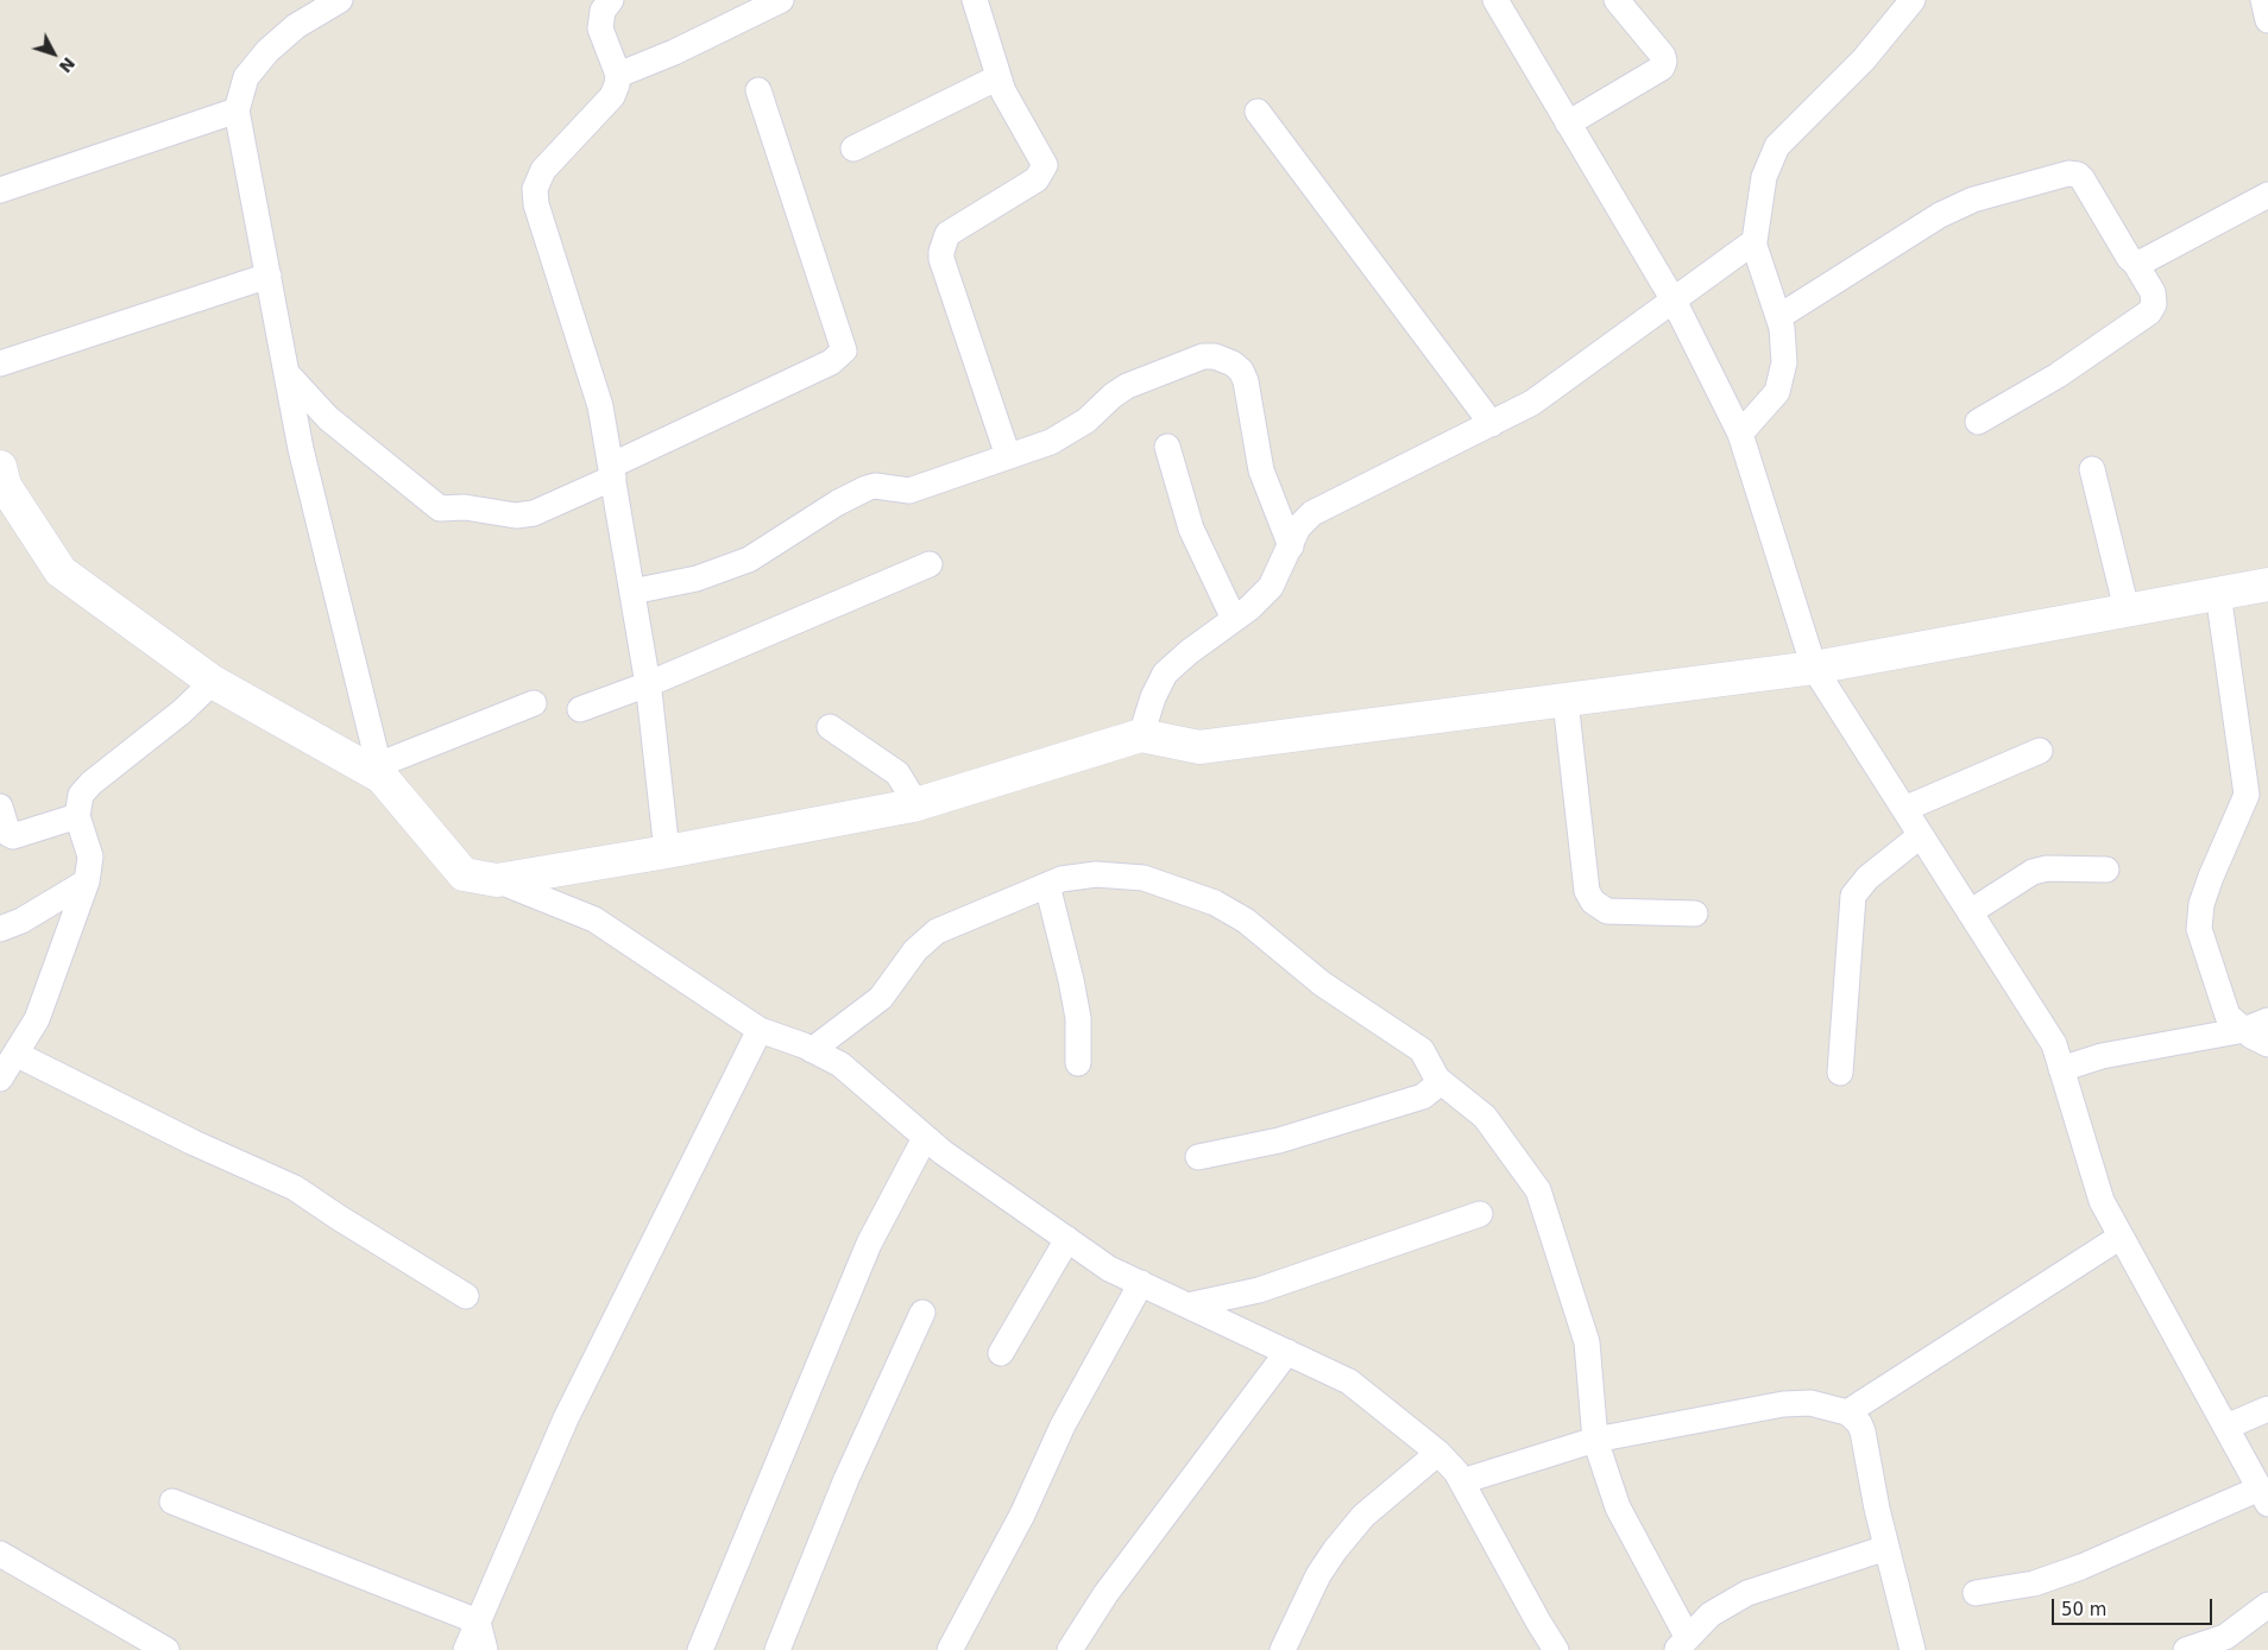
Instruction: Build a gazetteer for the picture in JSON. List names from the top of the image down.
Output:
{
  "scale_bar": "50 m",
  "north": "bottom right"
}
